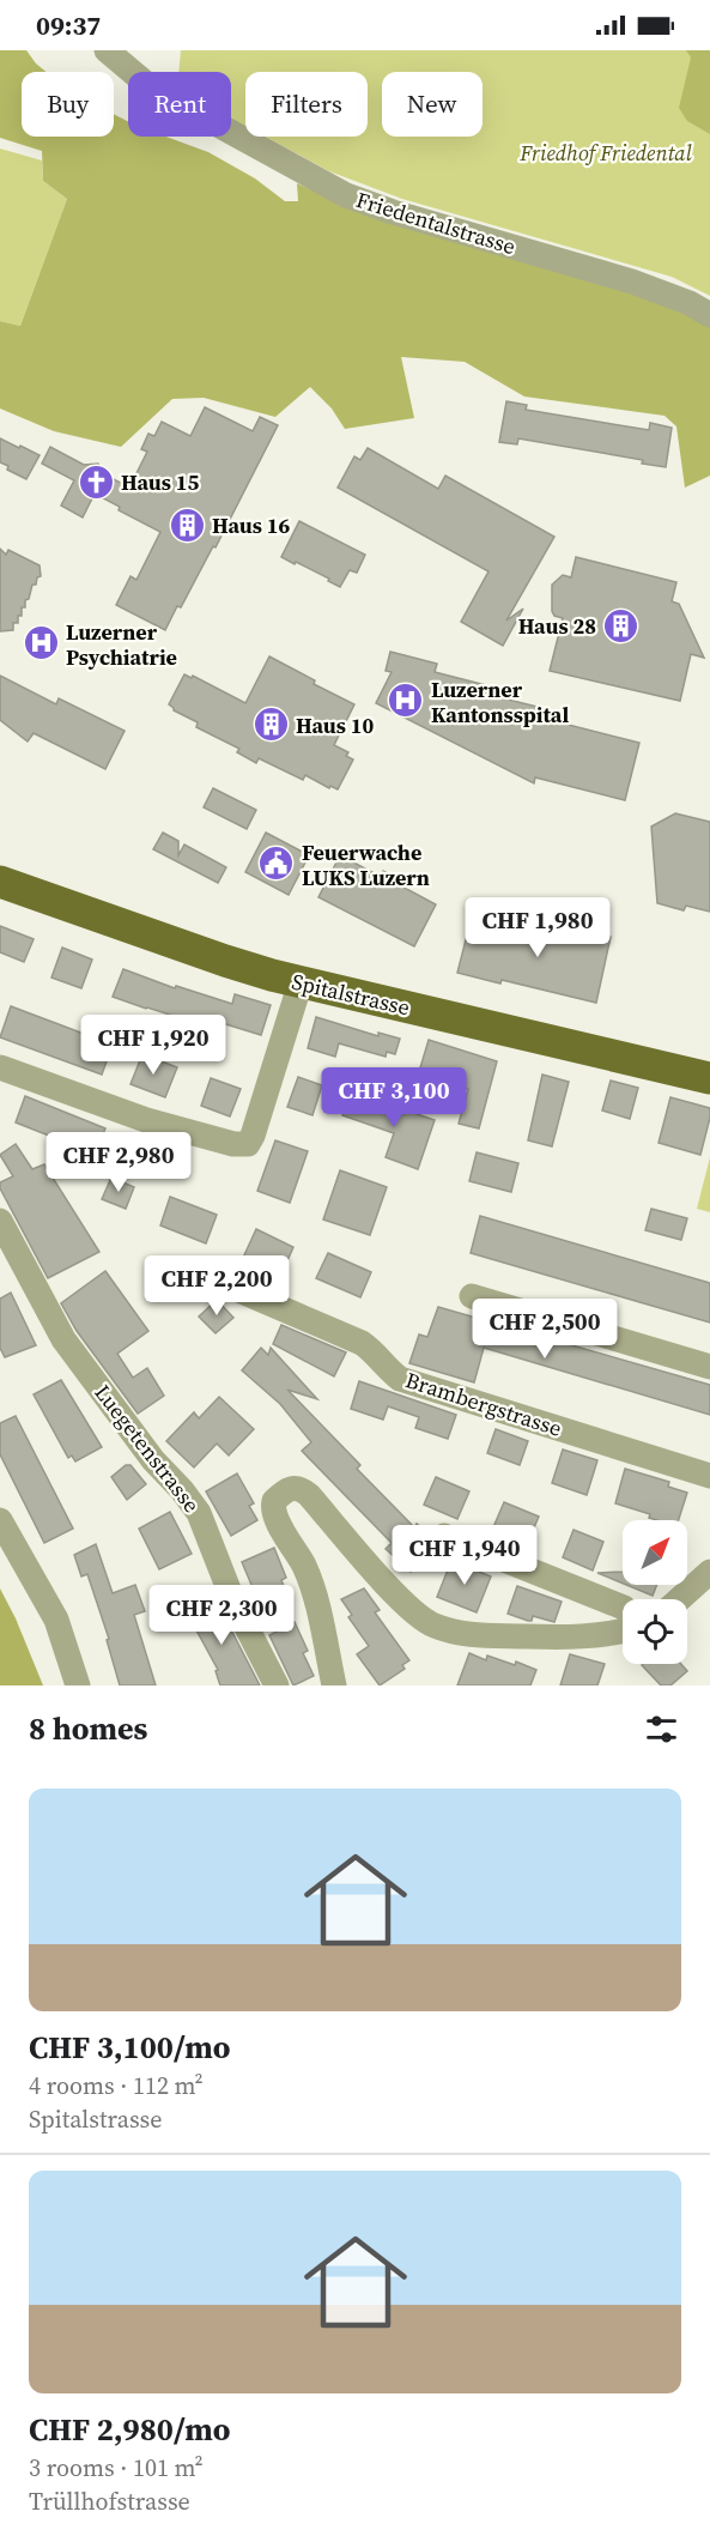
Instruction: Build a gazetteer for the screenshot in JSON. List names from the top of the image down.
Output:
{
  "streets": {
    "main road": ["Spitalstrasse"],
    "street": ["Friedentalstrasse", "Brambergstrasse", "Luegetenstrasse"]
  },
  "parks": ["Friedhof Friedental"],
  "places": {
    "church": ["Haus 15"],
    "building": ["Haus 16", "Haus 28", "Haus 10"],
    "hospital": ["Luzerner Psychiatrie", "Luzerner Kantonsspital"],
    "public building": ["Feuerwache LUKS Luzern"]
  },
  "north": "top right",
  "page": {
    "status": "09:37",
    "chip": [
      "Buy",
      "Rent",
      "Filters",
      "New"
    ],
    "price": [
      "CHF 1,980",
      "CHF 1,920",
      "CHF 3,100",
      "CHF 2,980",
      "CHF 2,200",
      "CHF 2,500",
      "CHF 1,940",
      "CHF 2,300"
    ],
    "heading": "8 homes",
    "list": [
      {
        "name": "CHF 3,100/mo",
        "note": "4 rooms · 112 m² · Spitalstrasse"
      },
      {
        "name": "CHF 2,980/mo",
        "note": "3 rooms · 101 m² · Trüllhofstrasse"
      }
    ]
  }
}
